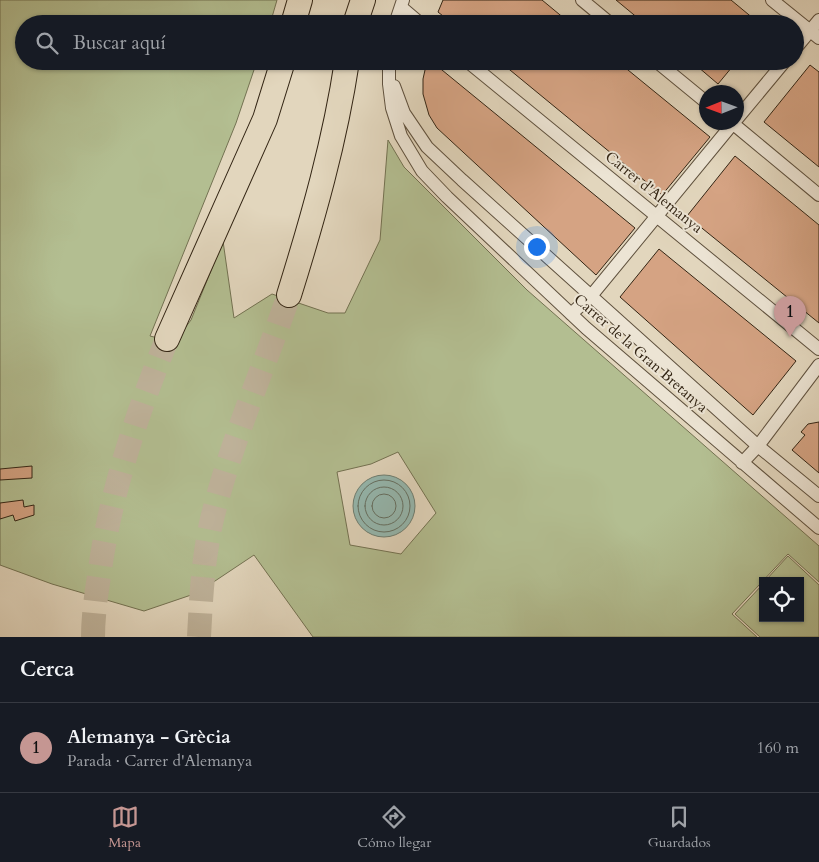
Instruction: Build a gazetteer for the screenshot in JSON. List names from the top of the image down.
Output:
{
  "streets": {
    "street": ["Carrer d'Alemanya", "Carrer de la Gran Bretanya"]
  },
  "north": "left",
  "page": {
    "search": "Buscar aquí",
    "pins": "1",
    "heading": "Cerca",
    "list": [
      {
        "mark": "1",
        "name": "Alemanya - Grècia",
        "note": "Parada · Carrer d'Alemanya",
        "value": "160 m"
      }
    ],
    "nav": ["Mapa", "Cómo llegar", "Guardados"]
  }
}
